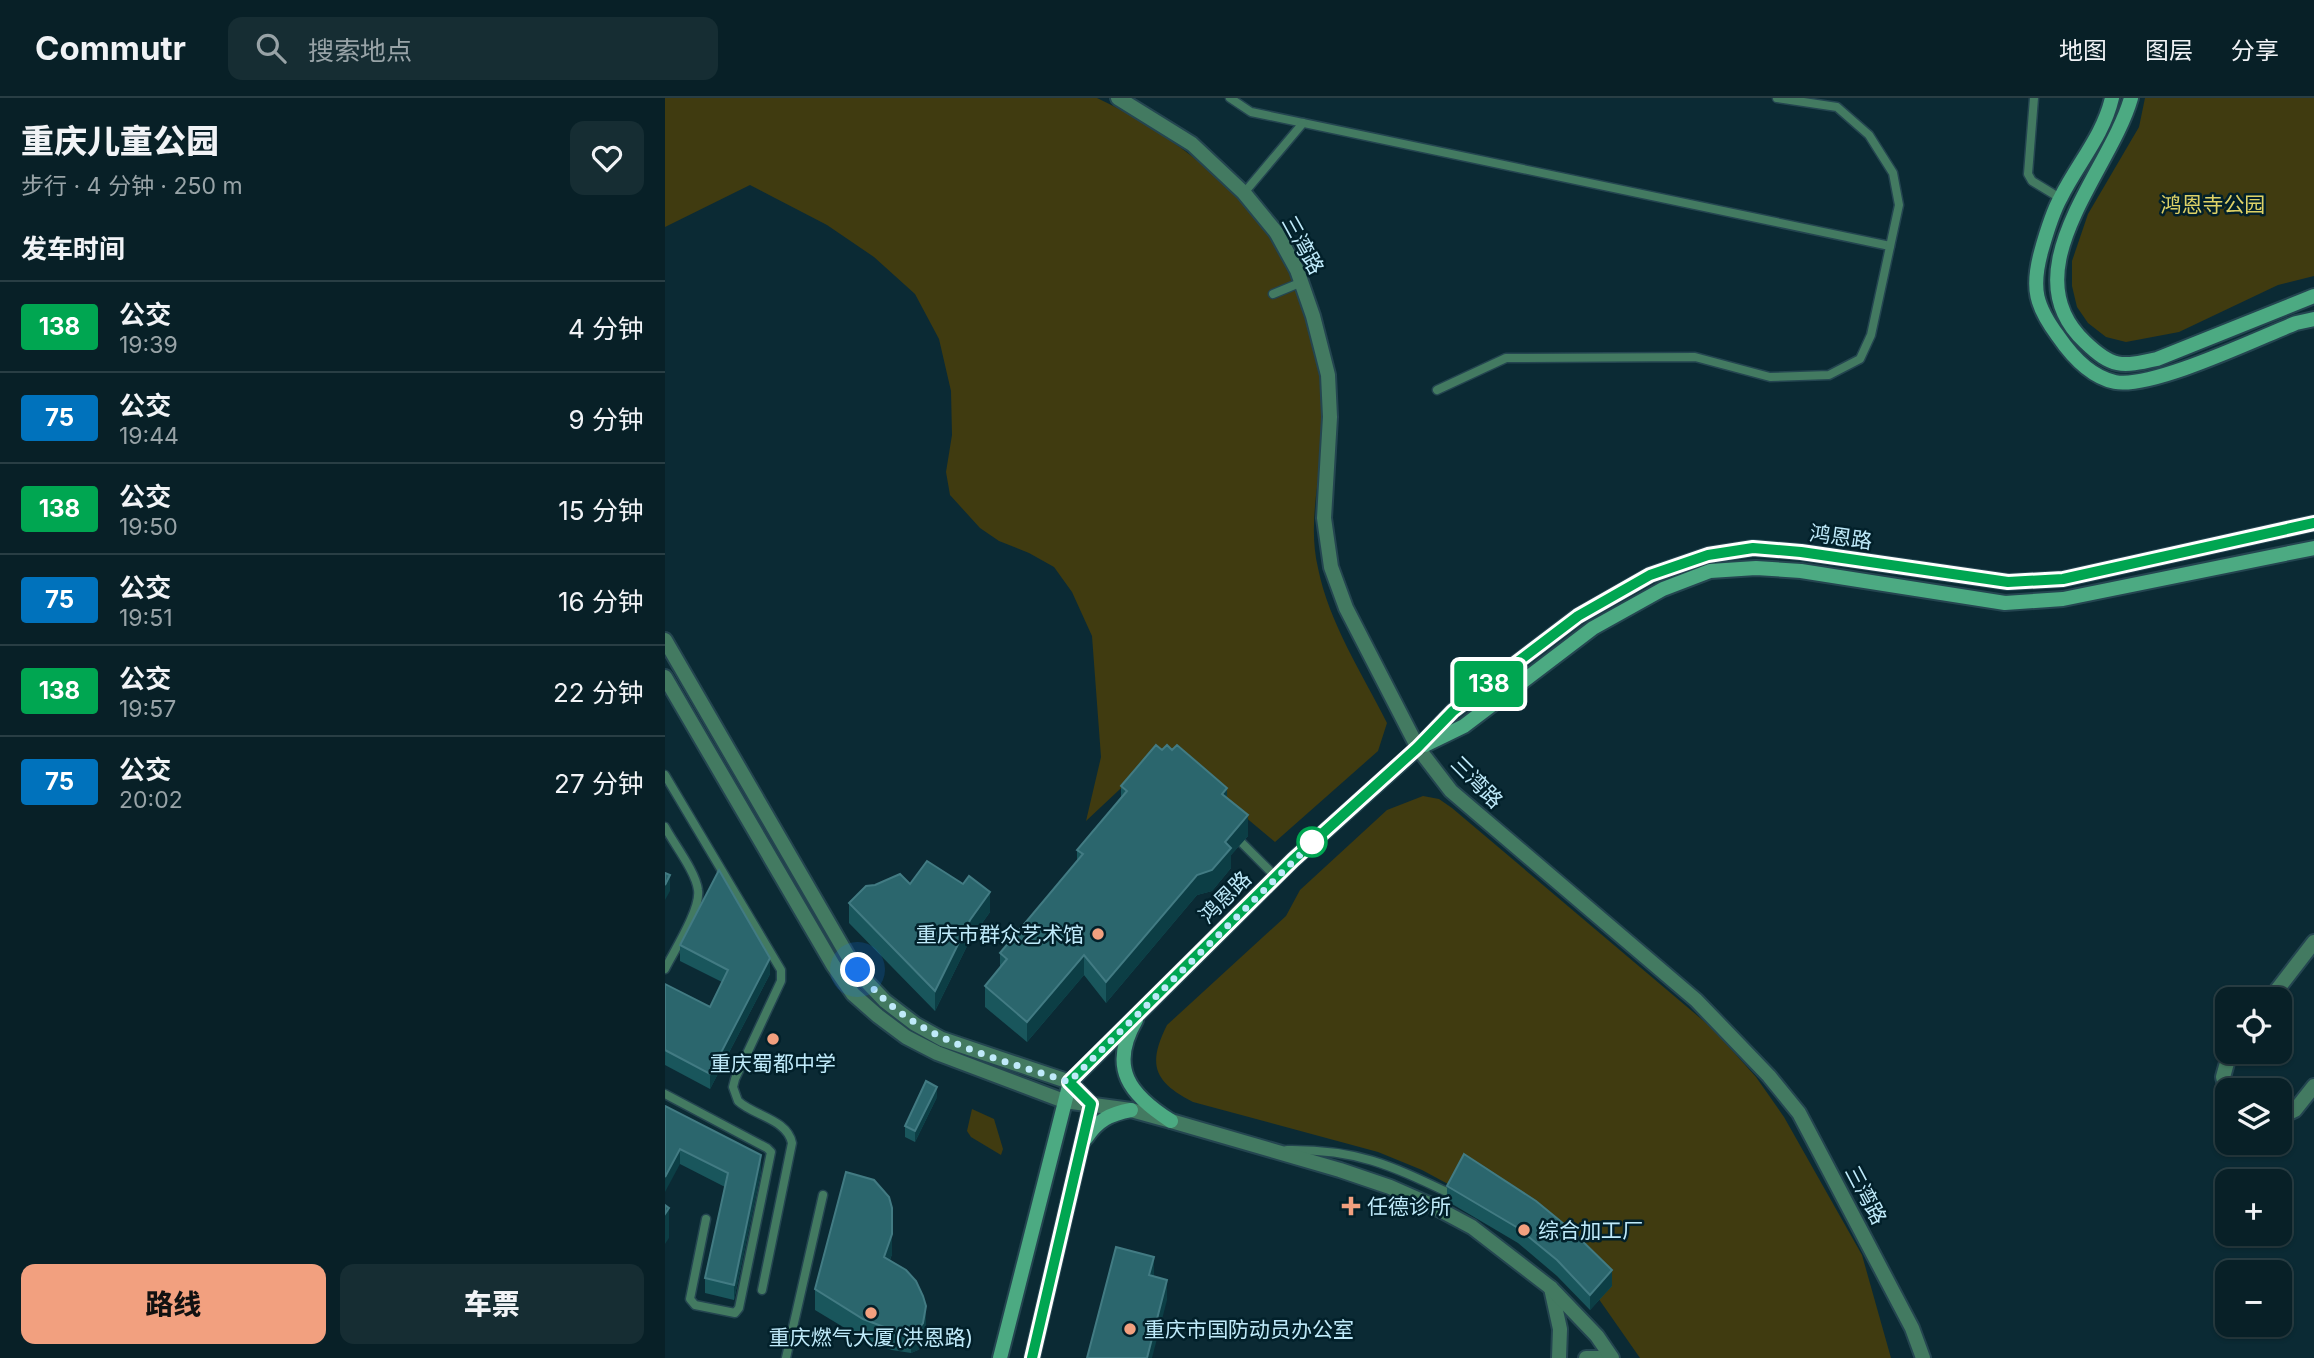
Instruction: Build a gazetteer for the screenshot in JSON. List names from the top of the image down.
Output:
{
  "streets": {
    "main road": ["鸿恩路"],
    "street": ["三湾路"]
  },
  "crossings": [
    ["三湾路", "鸿恩路"]
  ],
  "parks": ["鸿恩寺公园"],
  "places": {
    "other": [
      "重庆市群众艺术馆",
      "重庆蜀都中学",
      "综合加工厂",
      "重庆燃气大厦(洪恩路)",
      "重庆市国防动员办公室"
    ],
    "health": ["任德诊所"]
  },
  "lines": ["bus line 138"],
  "page": {
    "header": "Commutr",
    "search": "搜索地点",
    "nav": ["地图", "图层", "分享"],
    "heading": [
      ["重庆儿童公园", "步行 · 4 分钟 · 250 m"],
      "发车时间"
    ],
    "on_map": "138",
    "list": [
      {
        "mark": "138",
        "name": "公交",
        "note": "19:39",
        "value": "4 分钟"
      },
      {
        "mark": "75",
        "name": "公交",
        "note": "19:44",
        "value": "9 分钟"
      },
      {
        "mark": "138",
        "name": "公交",
        "note": "19:50",
        "value": "15 分钟"
      },
      {
        "mark": "75",
        "name": "公交",
        "note": "19:51",
        "value": "16 分钟"
      },
      {
        "mark": "138",
        "name": "公交",
        "note": "19:57",
        "value": "22 分钟"
      },
      {
        "mark": "75",
        "name": "公交",
        "note": "20:02",
        "value": "27 分钟"
      }
    ],
    "map_buttons": ["+", "−"],
    "buttons": ["路线", "车票"]
  }
}
